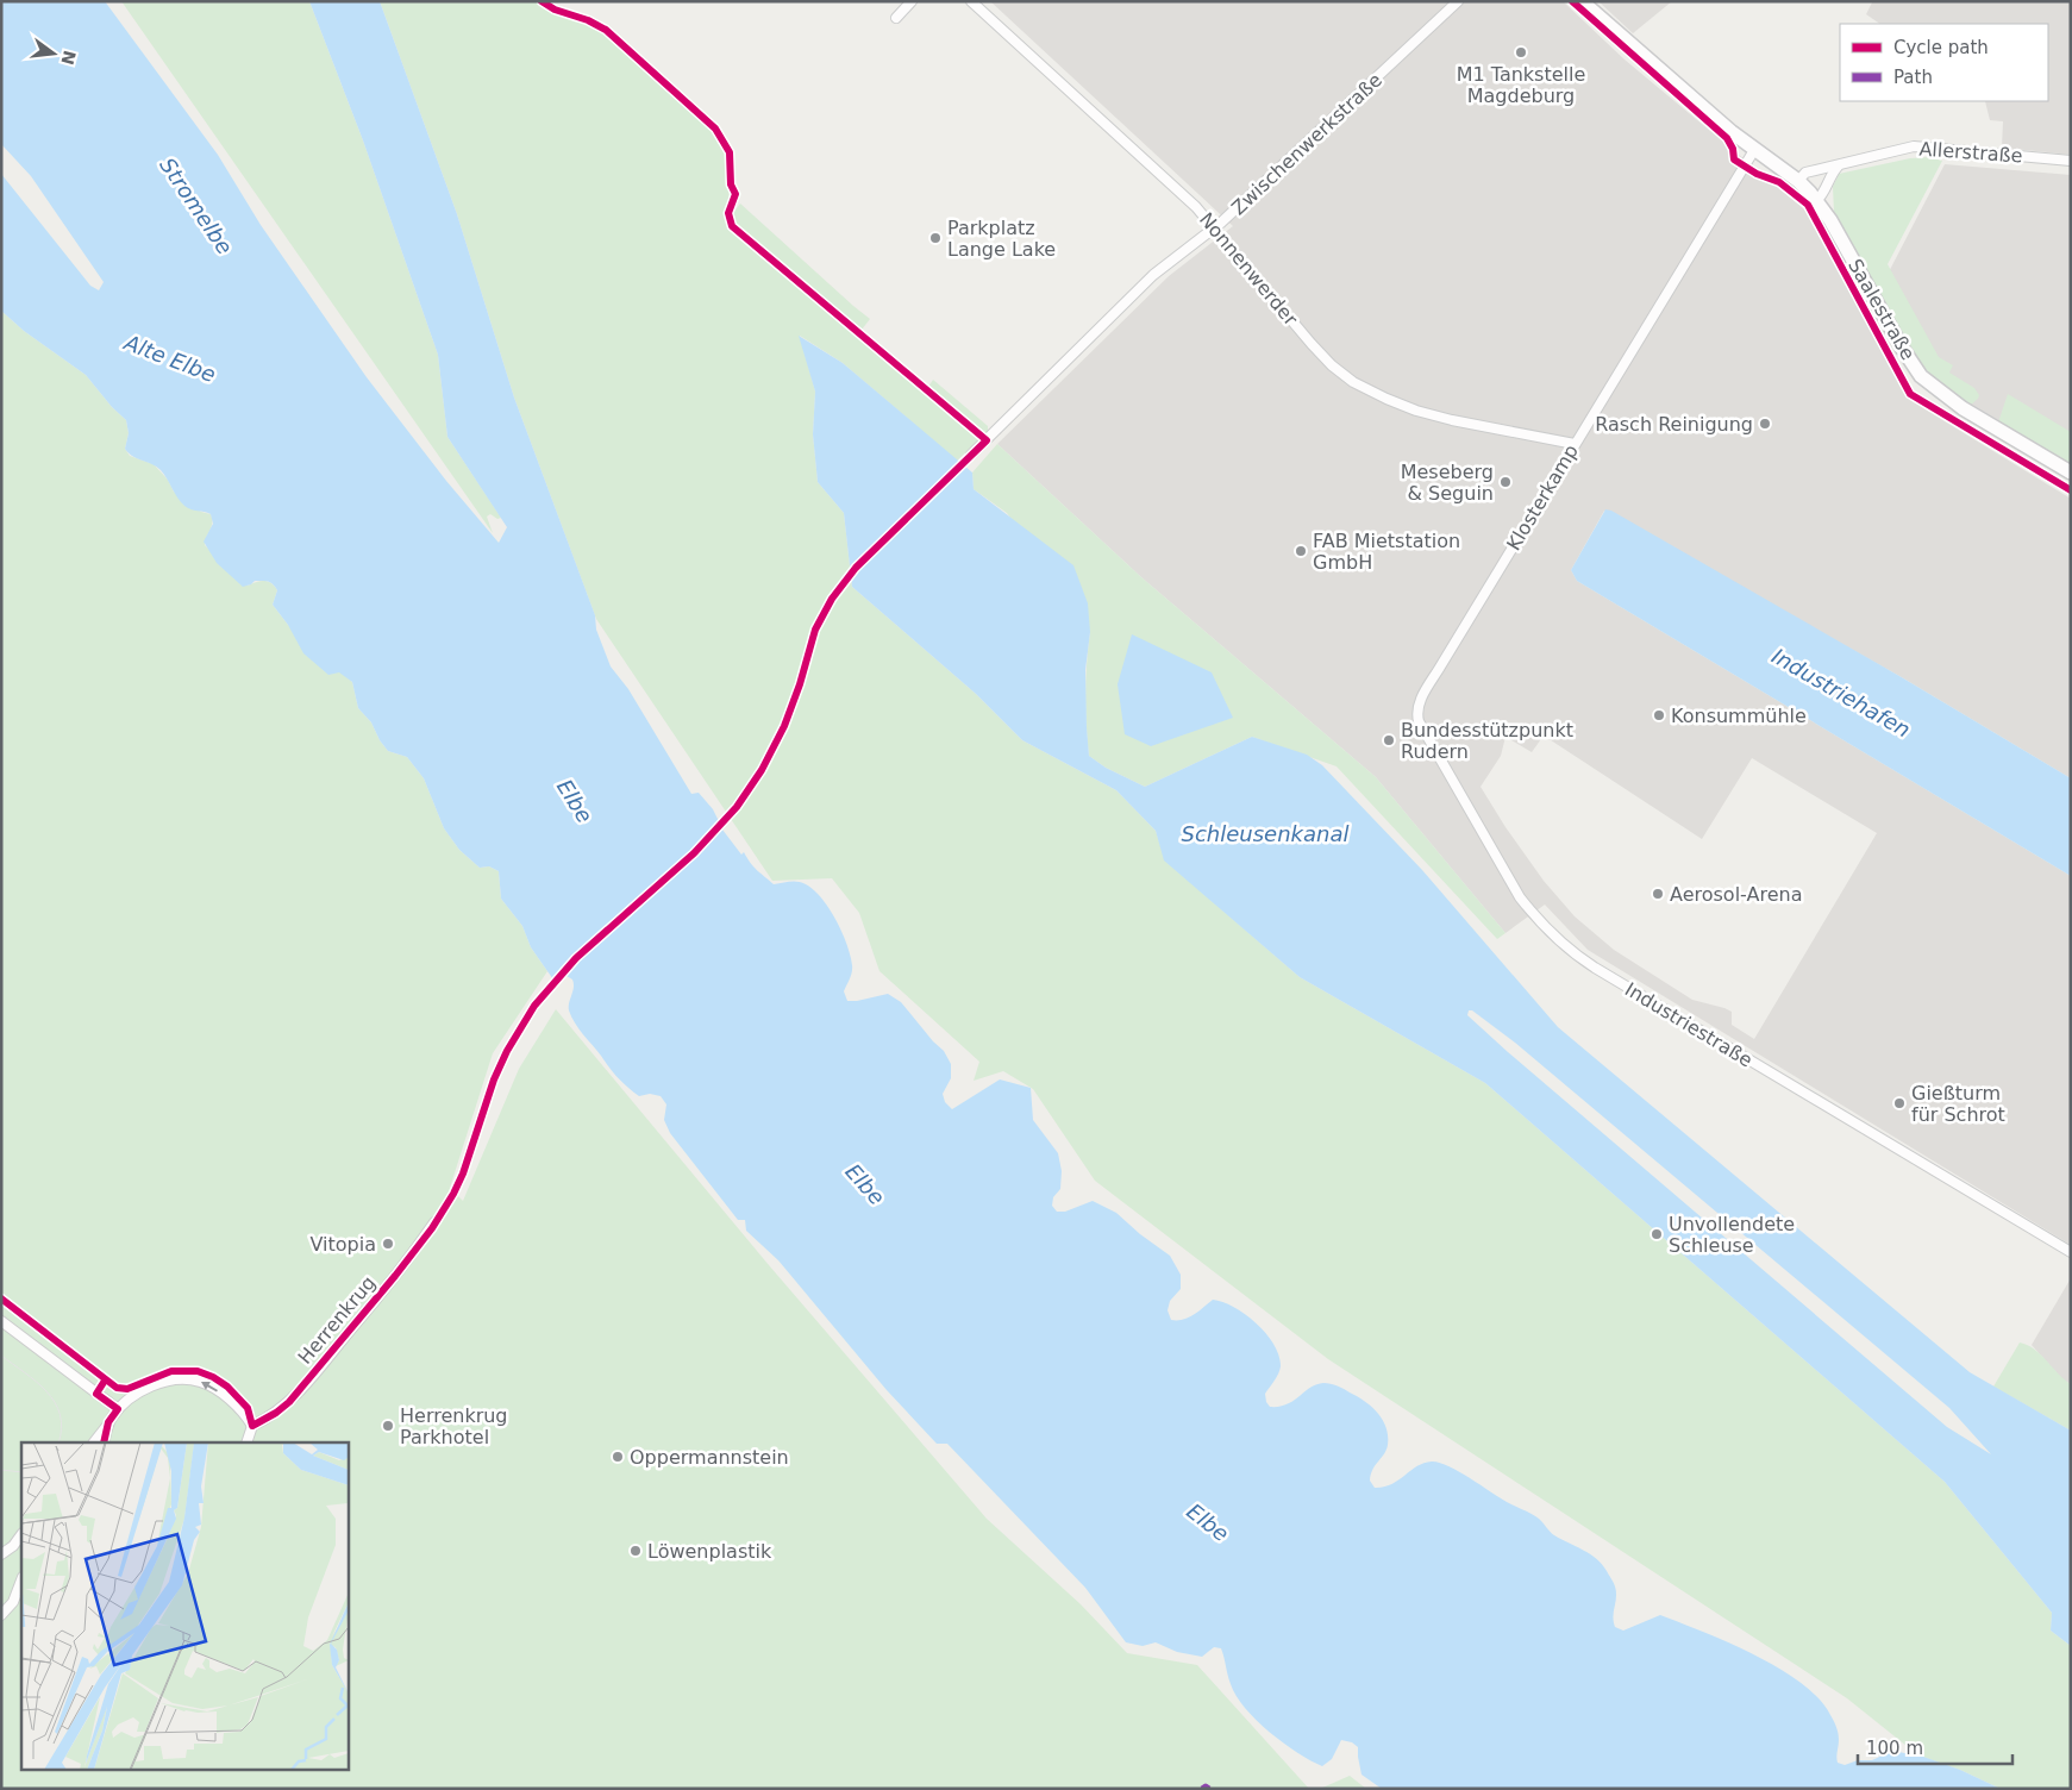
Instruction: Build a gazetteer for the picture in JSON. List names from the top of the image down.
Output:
{
  "streets": {
    "main road": ["Saalestraße"],
    "street": [
      "Zwischenwerkstraße",
      "Allerstraße",
      "Nonnenwerder",
      "Klosterkamp",
      "Industriestraße",
      "Herrenkrug"
    ]
  },
  "crossings": [
    ["Zwischenwerkstraße", "Nonnenwerder"],
    ["Allerstraße", "Saalestraße"],
    ["Nonnenwerder", "Klosterkamp"],
    ["Saalestraße", "Klosterkamp"],
    ["Klosterkamp", "Industriestraße"]
  ],
  "water": [
    "Stromelbe",
    "Alte Elbe",
    "Industriehafen",
    "Elbe",
    "Schleusenkanal"
  ],
  "places": [
    "M1 Tankstelle Magdeburg",
    "Parkplatz Lange Lake",
    "Rasch Reinigung",
    "Meseberg & Seguin",
    "FAB Mietstation GmbH",
    "Konsummühle",
    "Bundesstützpunkt Rudern",
    "Aerosol-Arena",
    "Gießturm für Schrot",
    "Unvollendete Schleuse",
    "Vitopia",
    "Herrenkrug Parkhotel",
    "Oppermannstein",
    "Löwenplastik"
  ],
  "legend": ["Cycle path", "Path"],
  "scale_bar": "100 m",
  "north": "right"
}
